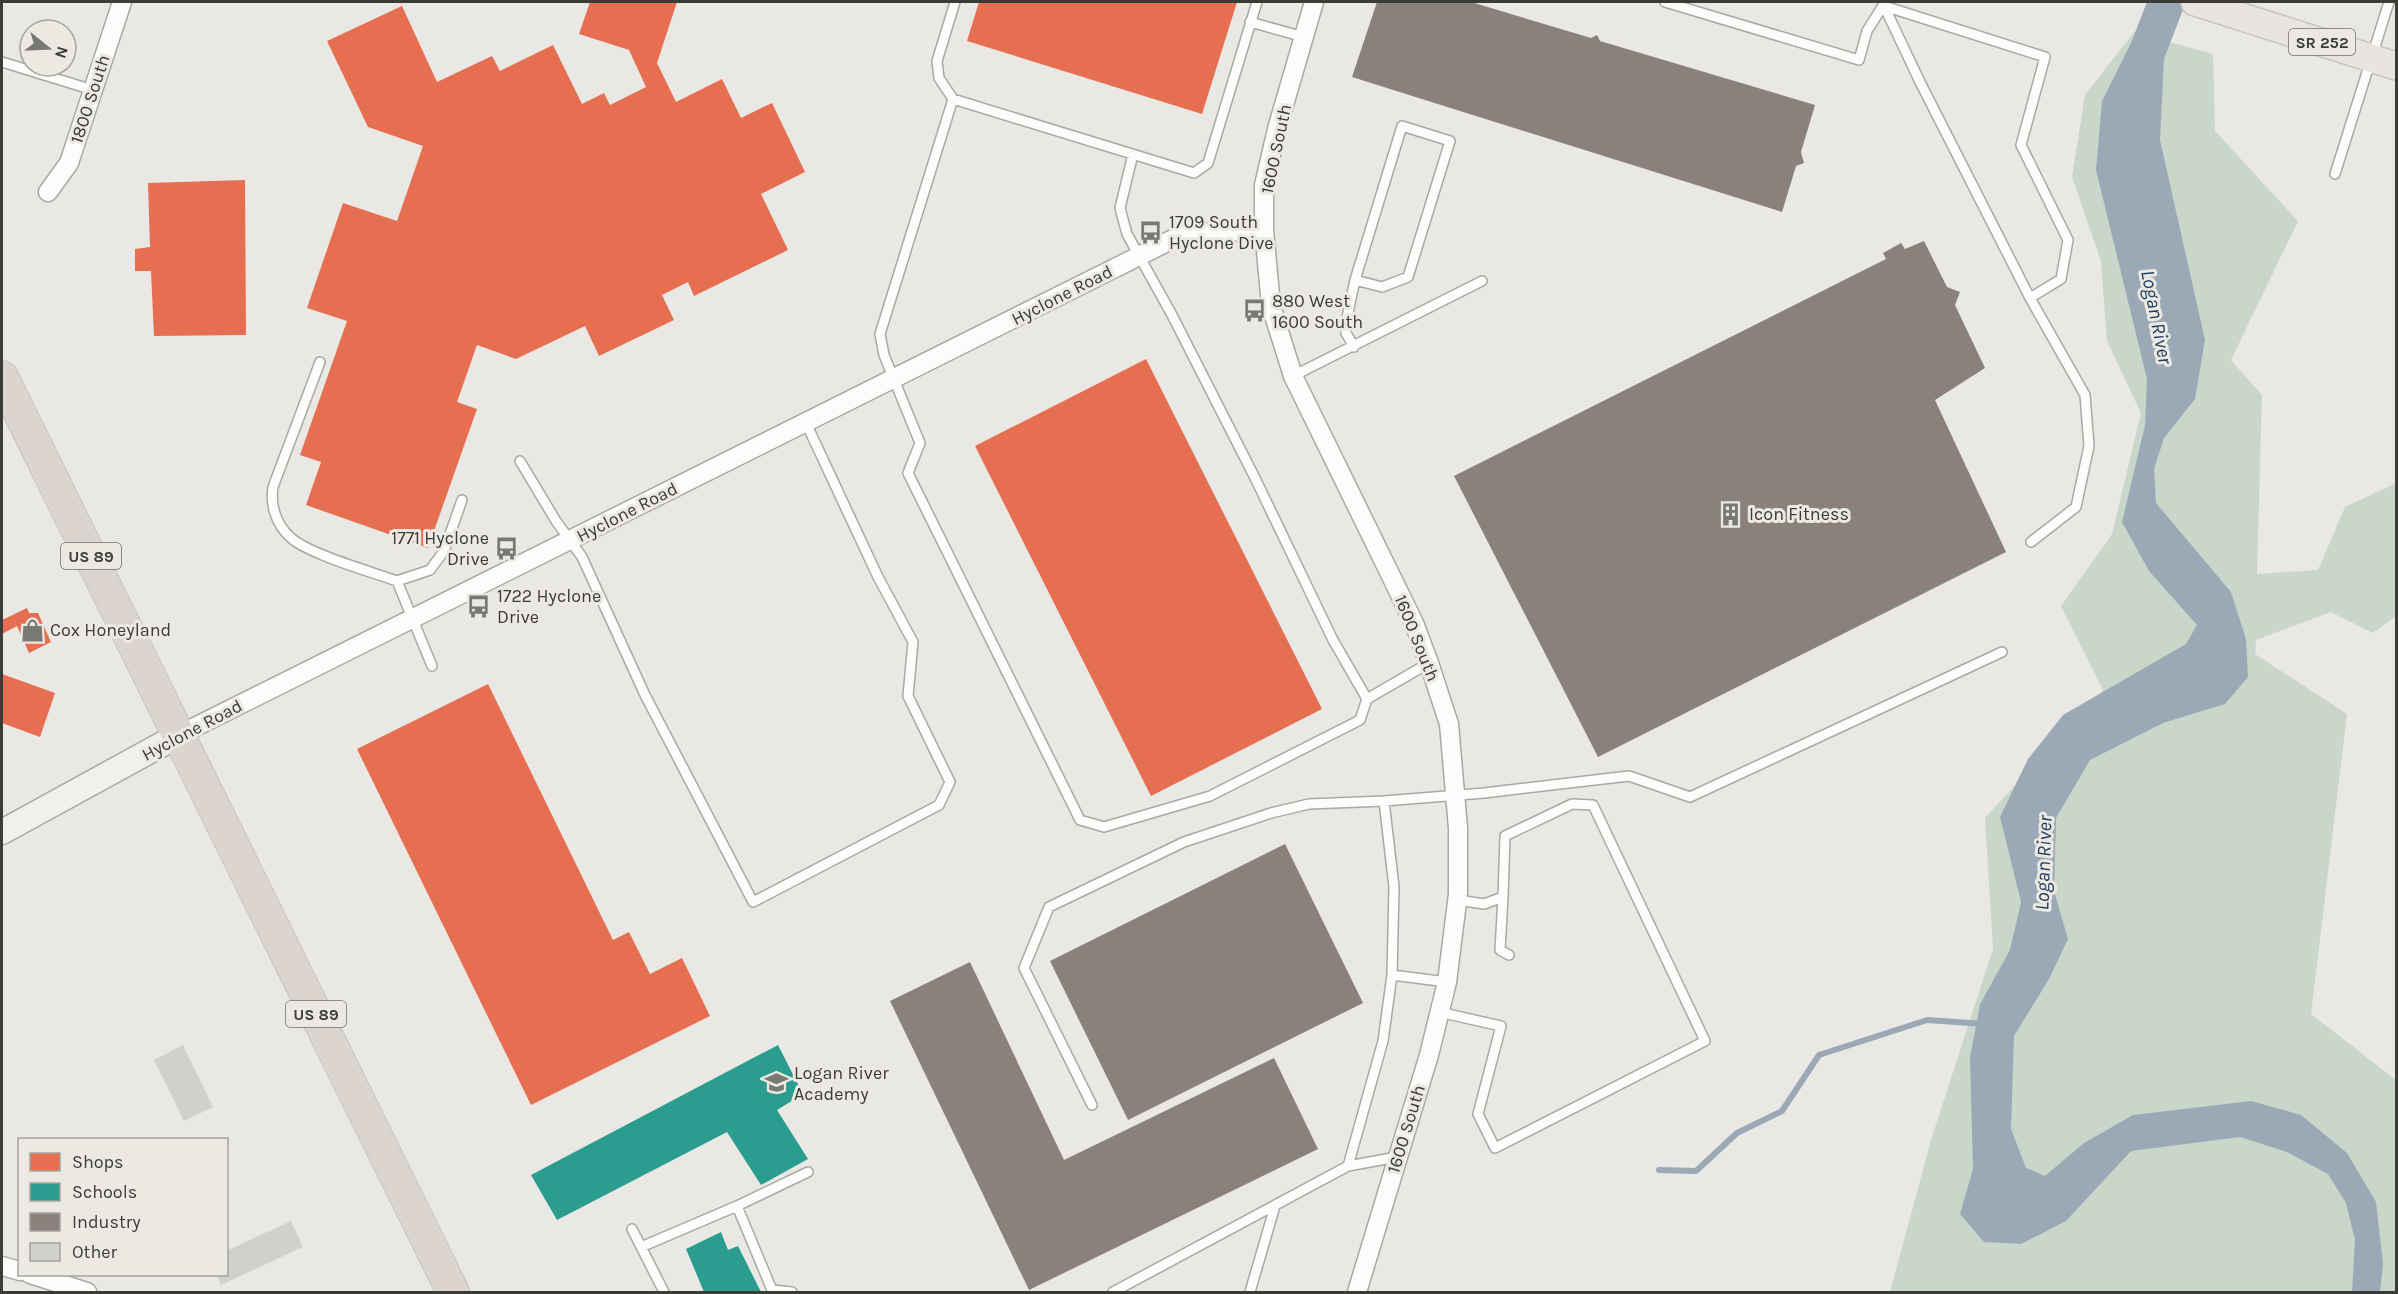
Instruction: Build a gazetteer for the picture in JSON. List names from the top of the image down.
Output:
{
  "streets": {
    "highway": ["US 89"],
    "main road": ["SR 252"],
    "street": ["1800 South", "1600 South", "Hyclone Road"]
  },
  "crossings": [
    ["1600 South", "Hyclone Road"],
    ["Hyclone Road", "US 89"]
  ],
  "water": ["Logan River"],
  "places": {
    "bus stop": [
      "1709 South Hyclone Dive",
      "880 West 1600 South",
      "1771 Hyclone Drive",
      "1722 Hyclone Drive"
    ],
    "building": ["Icon Fitness"],
    "shop": ["Cox Honeyland"],
    "school or university": ["Logan River Academy"]
  },
  "legend": [
    "Shops",
    "Schools",
    "Industry",
    "Other"
  ],
  "north": "right"
}
